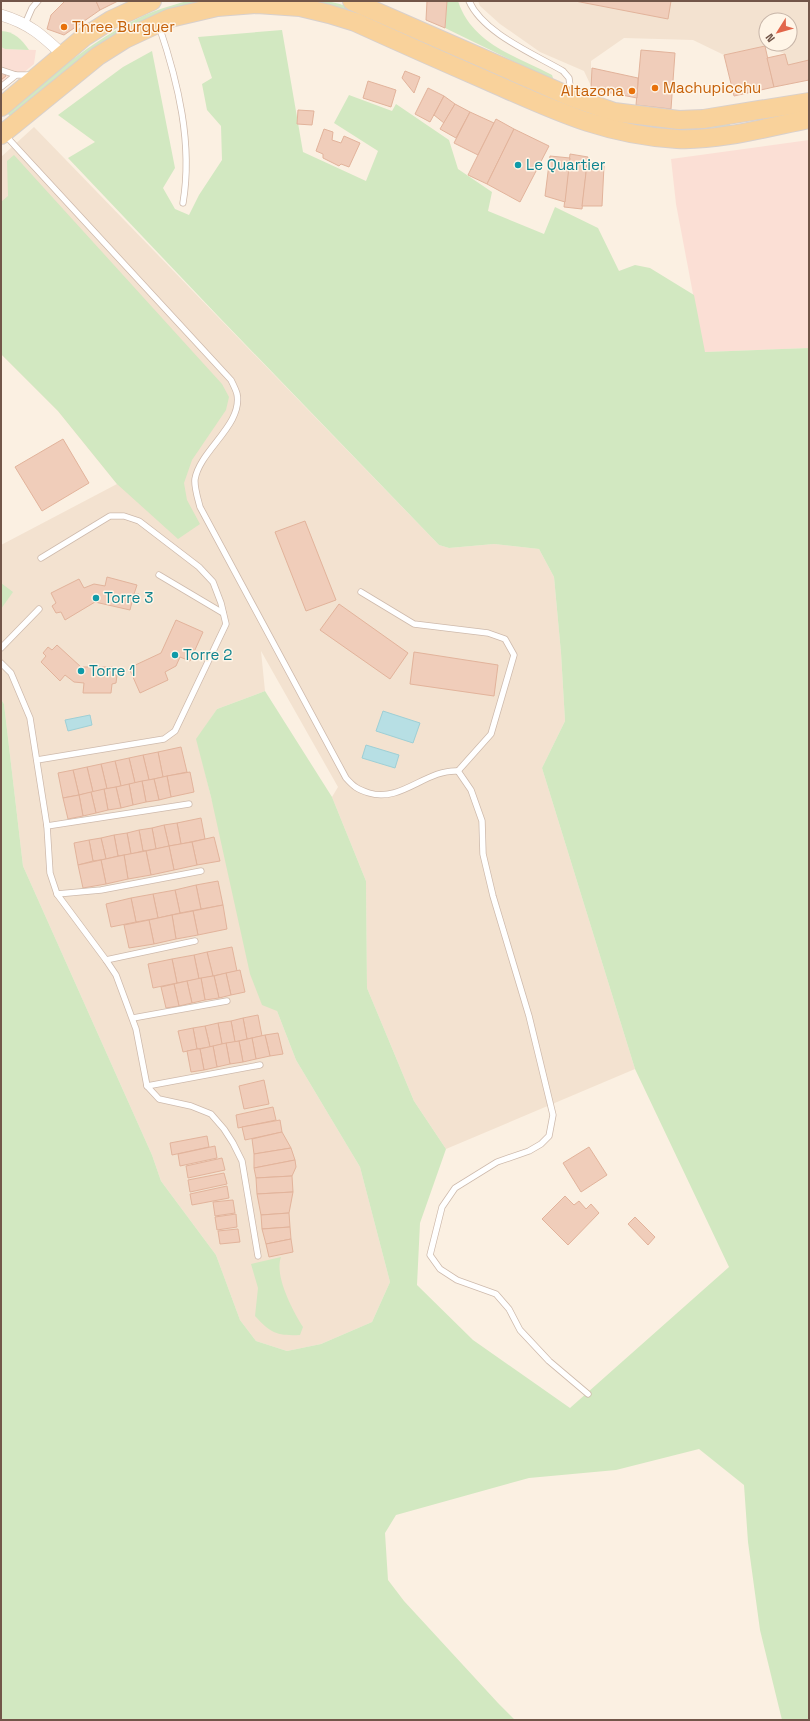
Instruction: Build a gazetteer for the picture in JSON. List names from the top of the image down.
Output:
{
  "places": [
    "Three Burguer",
    "Machupicchu",
    "Altazona",
    "Le Quartier",
    "Torre 3",
    "Torre 2",
    "Torre 1"
  ],
  "north": "bottom left"
}
